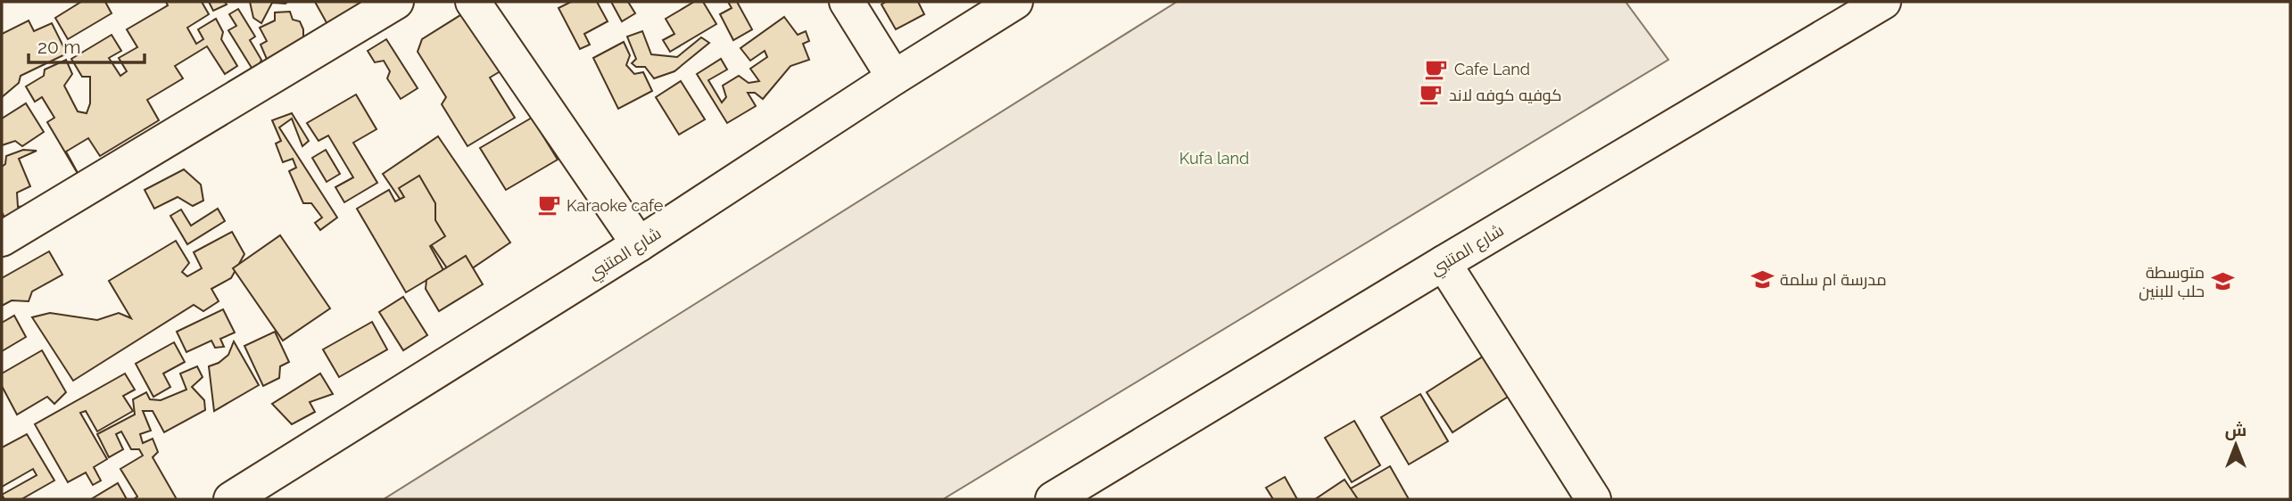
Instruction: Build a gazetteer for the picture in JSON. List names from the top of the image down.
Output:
{
  "streets": {
    "street": ["شارع المتنبي"]
  },
  "parks": ["Kufa land"],
  "places": {
    "cafe": ["Cafe Land", "كوفيه كوفه لاند", "Karaoke cafe"],
    "school or university": ["مدرسة ام سلمة", "متوسطة حلب للبنين"]
  },
  "scale_bar": "20 m",
  "north": "top"
}
